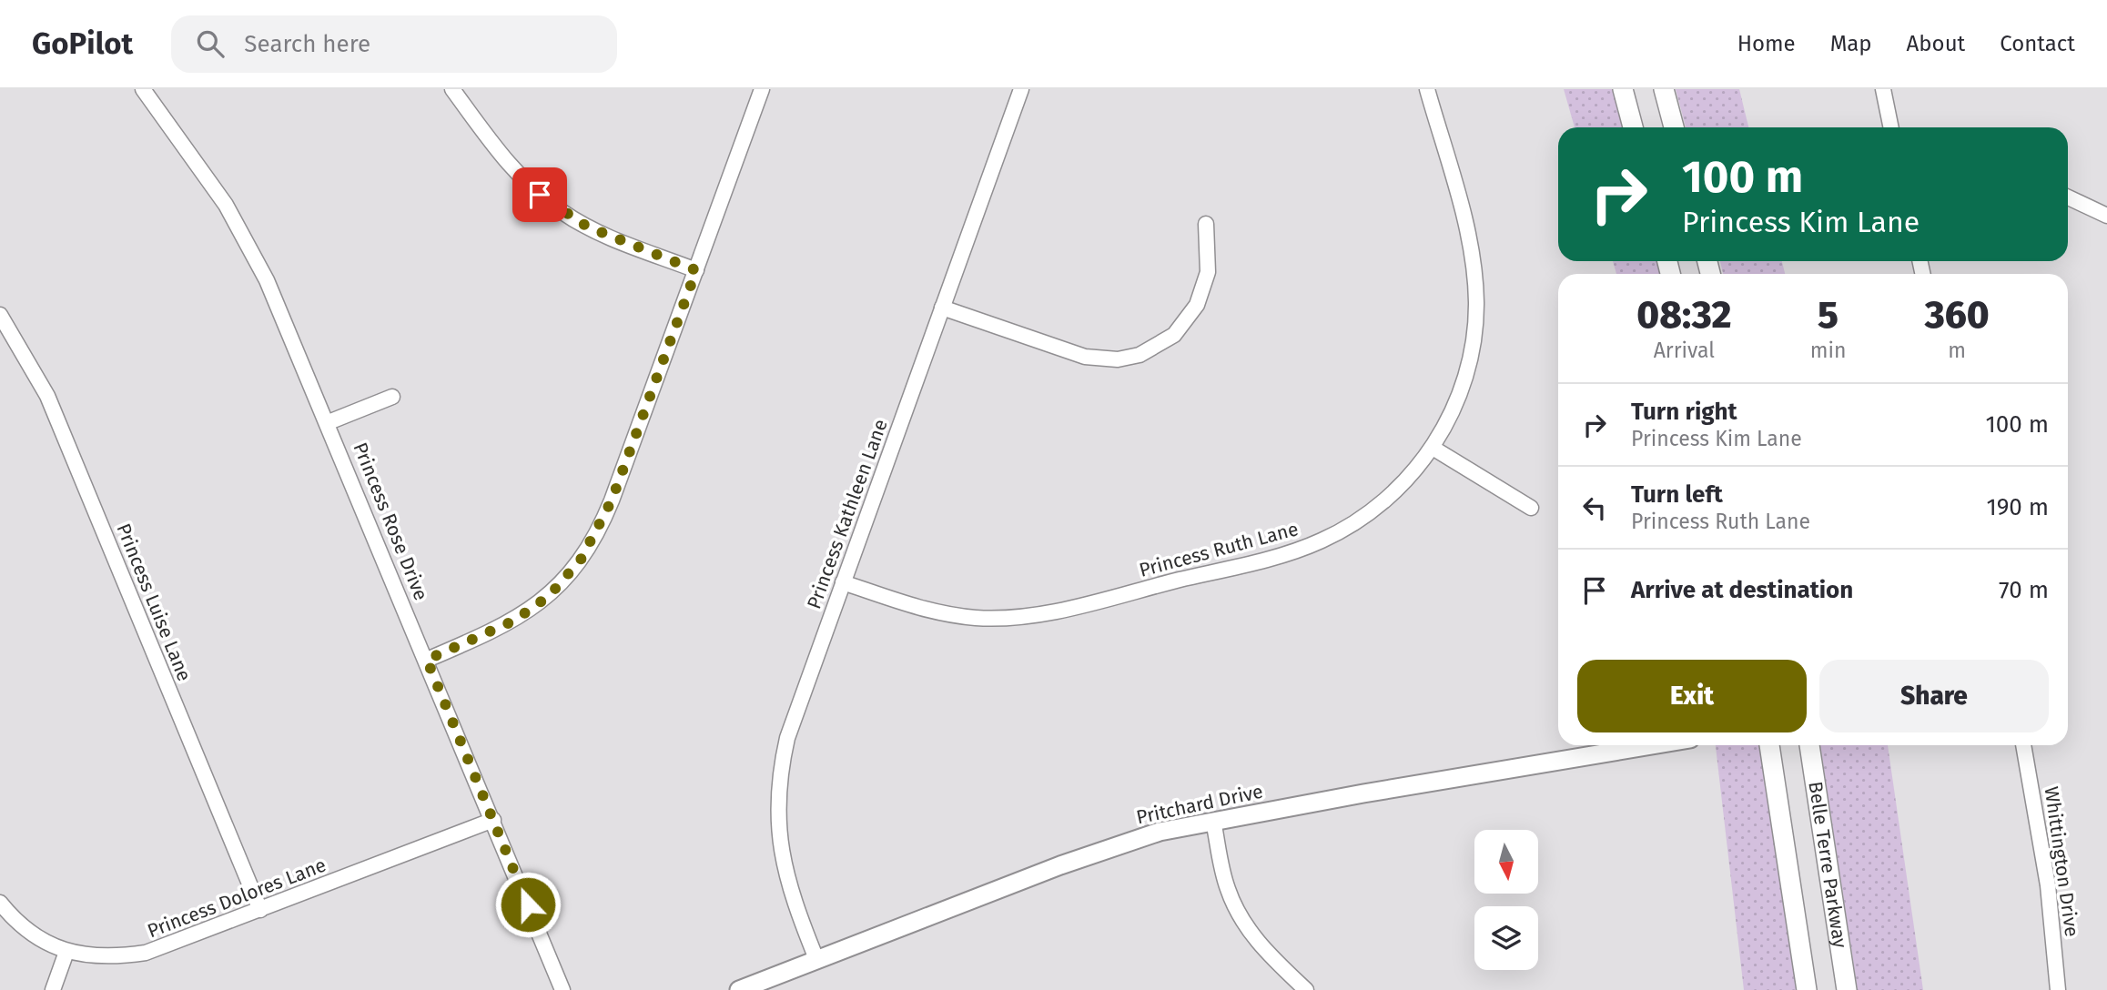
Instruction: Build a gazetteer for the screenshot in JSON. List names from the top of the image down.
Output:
{
  "streets": {
    "main road": ["Belle Terre Parkway"],
    "street": [
      "Princess Kathleen Lane",
      "Princess Rose Drive",
      "Princess Ruth Lane",
      "Princess Luise Lane",
      "Pritchard Drive",
      "Whittington Drive",
      "Princess Dolores Lane"
    ]
  },
  "crossings": [
    ["Princess Kathleen Lane", "Princess Ruth Lane"],
    ["Princess Kathleen Lane", "Pritchard Drive"],
    ["Princess Rose Drive", "Princess Dolores Lane"],
    ["Princess Luise Lane", "Princess Dolores Lane"]
  ],
  "north": "bottom",
  "page": {
    "header": "GoPilot",
    "search": "Search here",
    "nav": [
      "Home",
      "Map",
      "About",
      "Contact"
    ],
    "turn": ["100 m", "Princess Kim Lane"],
    "eta": [
      "08:32",
      "Arrival",
      "5",
      "min",
      "360",
      "m"
    ],
    "list": [
      {
        "name": "Turn right",
        "note": "Princess Kim Lane",
        "value": "100 m"
      },
      {
        "name": "Turn left",
        "note": "Princess Ruth Lane",
        "value": "190 m"
      },
      {
        "name": "Arrive at destination",
        "value": "70 m"
      }
    ],
    "buttons": ["Exit", "Share"]
  }
}
